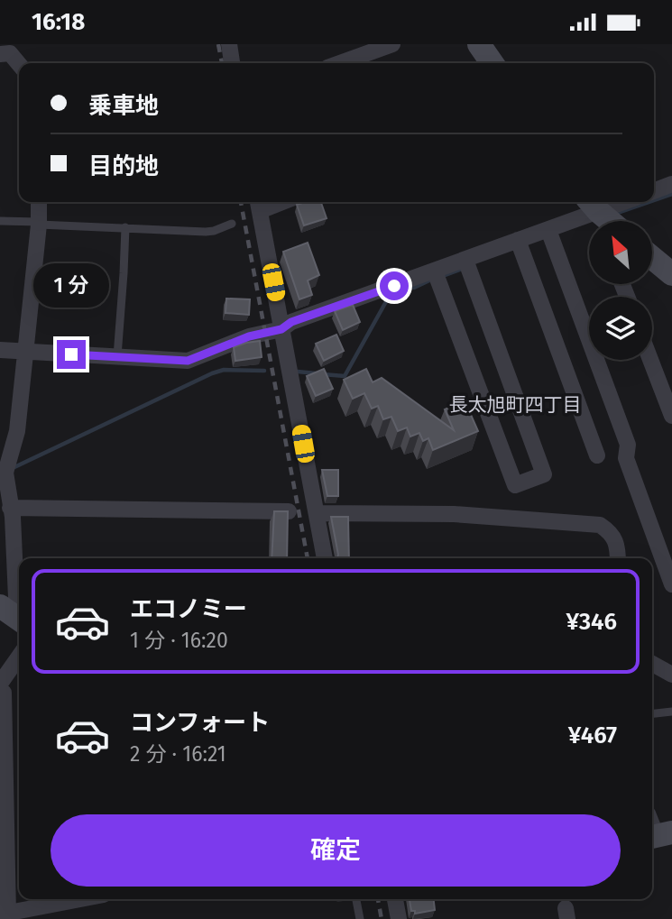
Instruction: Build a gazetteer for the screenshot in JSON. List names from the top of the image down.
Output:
{
  "districts": ["長太旭町四丁目"],
  "north": "top left",
  "page": {
    "status": "16:18",
    "banner": ["乗車地", "目的地"],
    "bubble": "1 分",
    "list": [
      {
        "name": "エコノミー",
        "note": "1 分 · 16:20",
        "value": "¥346"
      },
      {
        "name": "コンフォート",
        "note": "2 分 · 16:21",
        "value": "¥467"
      }
    ],
    "buttons": "確定"
  }
}
